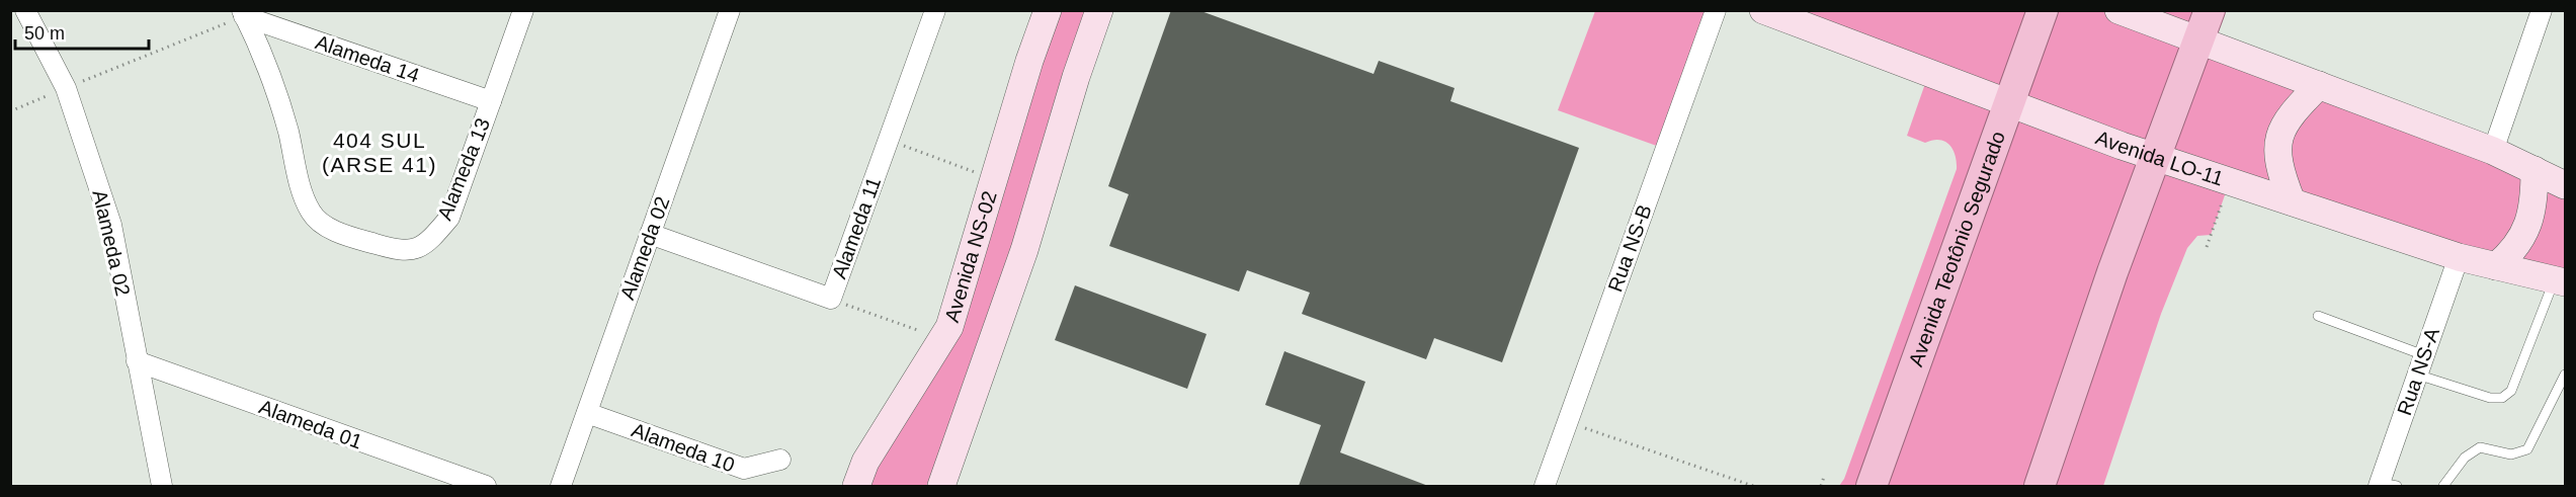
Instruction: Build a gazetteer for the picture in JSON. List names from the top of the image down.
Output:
{
  "streets": {
    "main road": ["Avenida Teotônio Segurado"],
    "street": [
      "Alameda 14",
      "Avenida LO-11",
      "Alameda 13",
      "Alameda 11",
      "Alameda 02",
      "Rua NS-B",
      "Avenida NS-02",
      "Rua NS-A",
      "Alameda 01",
      "Alameda 10"
    ]
  },
  "crossings": [
    ["Alameda 14", "Alameda 13"],
    ["Avenida LO-11", "Avenida Teotônio Segurado"],
    ["Avenida LO-11", "Rua NS-A"],
    ["Alameda 11", "Alameda 02"],
    ["Alameda 02", "Alameda 01"],
    ["Alameda 02", "Alameda 10"]
  ],
  "districts": ["404 SUL (ARSE 41)"],
  "scale_bar": "50 m"
}
